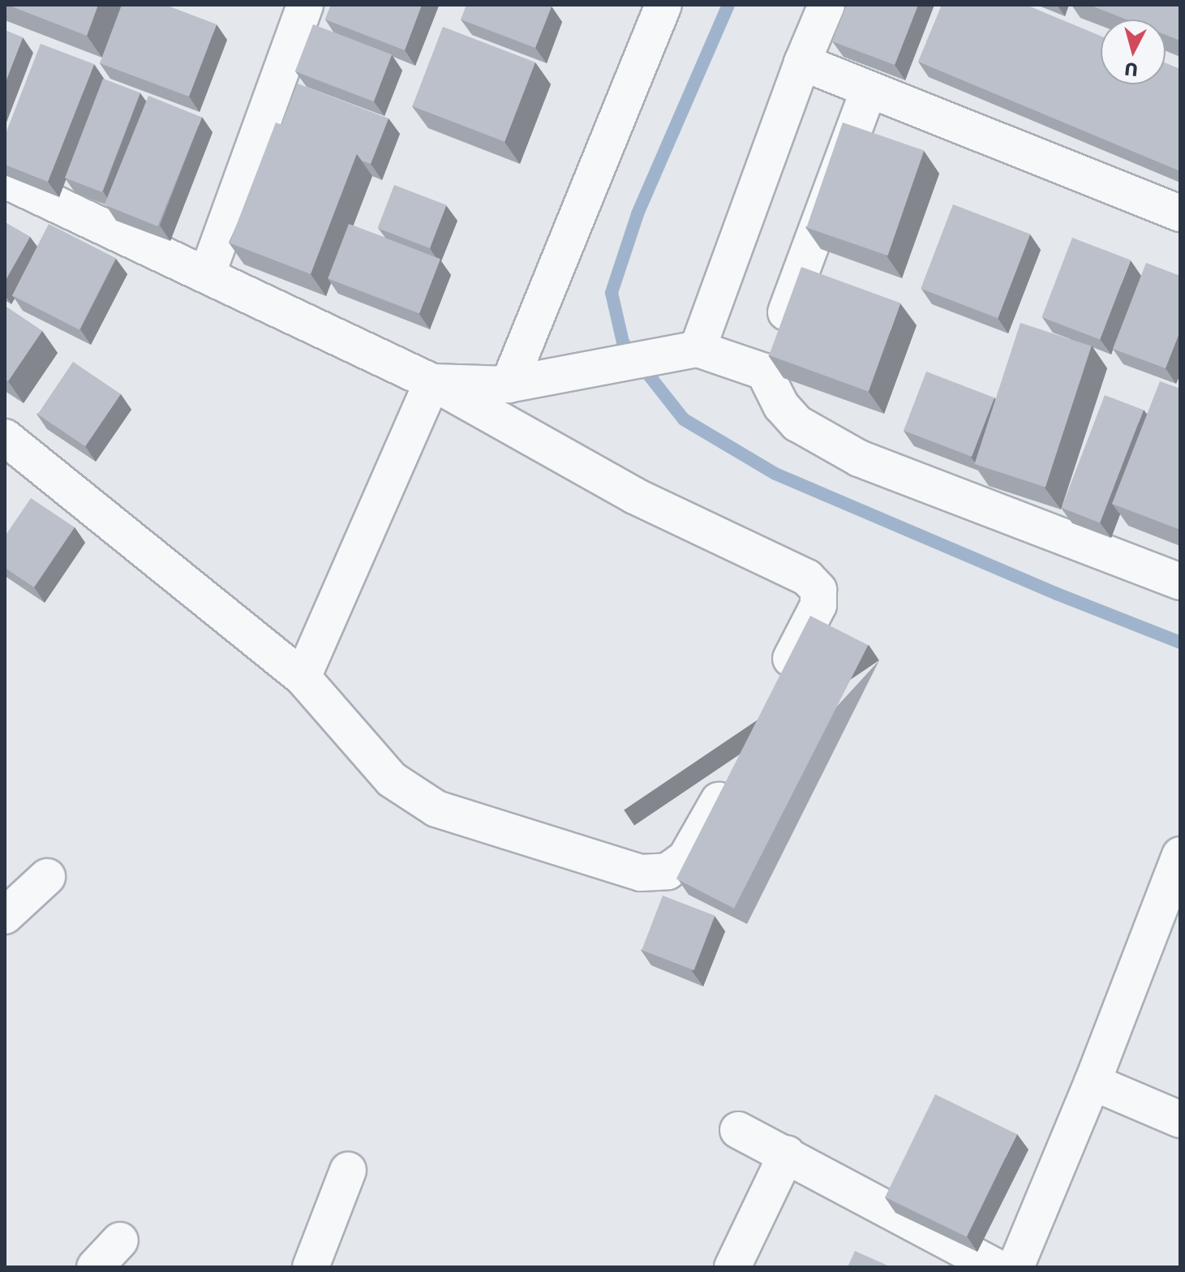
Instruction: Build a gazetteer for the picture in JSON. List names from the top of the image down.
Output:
{
  "north": "bottom"
}
